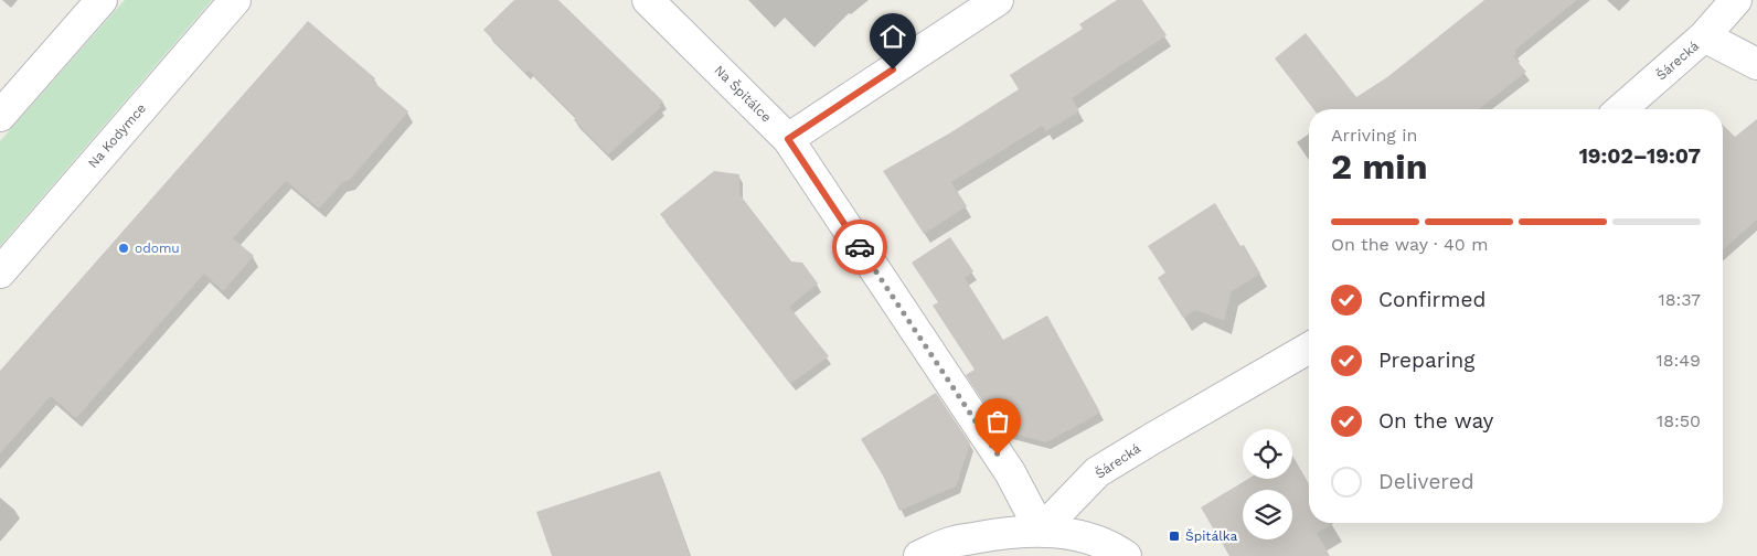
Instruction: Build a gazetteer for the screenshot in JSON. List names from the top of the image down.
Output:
{
  "streets": {
    "street": ["Šárecká", "Na Špitálce", "Na Kodymce"]
  },
  "crossings": [
    ["Šárecká", "Na Špitálce"]
  ],
  "places": {
    "other": ["odomu"],
    "transit": ["Špitálka"]
  },
  "page": {
    "heading": ["2 min", "Arriving in", "19:02–19:07"],
    "bar": "On the way · 40 m",
    "list": [
      ["Confirmed", "18:37"],
      ["Preparing", "18:49"],
      ["On the way", "18:50"],
      "Delivered"
    ]
  }
}
